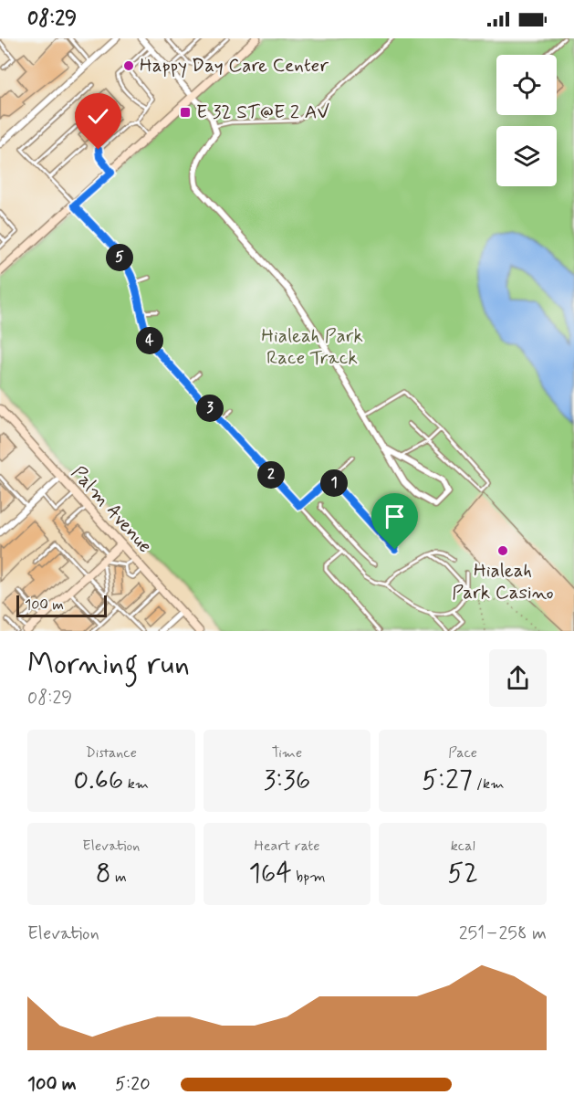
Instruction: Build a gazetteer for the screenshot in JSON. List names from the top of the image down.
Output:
{
  "streets": {
    "street": ["Palm Avenue"]
  },
  "parks": ["Hialeah Park Race Track"],
  "places": {
    "other": ["Happy Day Care Center", "Hialeah Park Casino"],
    "transit": ["E 32 ST@E 2 AV"]
  },
  "scale_bar": "100 m",
  "page": {
    "status": "08:29",
    "pins": [
      "5",
      "4",
      "3",
      "2",
      "1"
    ],
    "scale": "100 m",
    "heading": ["Morning run", "08:29"],
    "stats": [
      ["Distance", "0.66 km"],
      ["Time", "3:36"],
      ["Pace", "5:27 /km"],
      ["Elevation", "8 m"],
      ["Heart rate", "164 bpm"],
      ["kcal", "52"]
    ],
    "chart": ["Elevation", "251–258 m"],
    "list": [
      {
        "name": "100 m",
        "note": "5:20"
      }
    ]
  }
}
